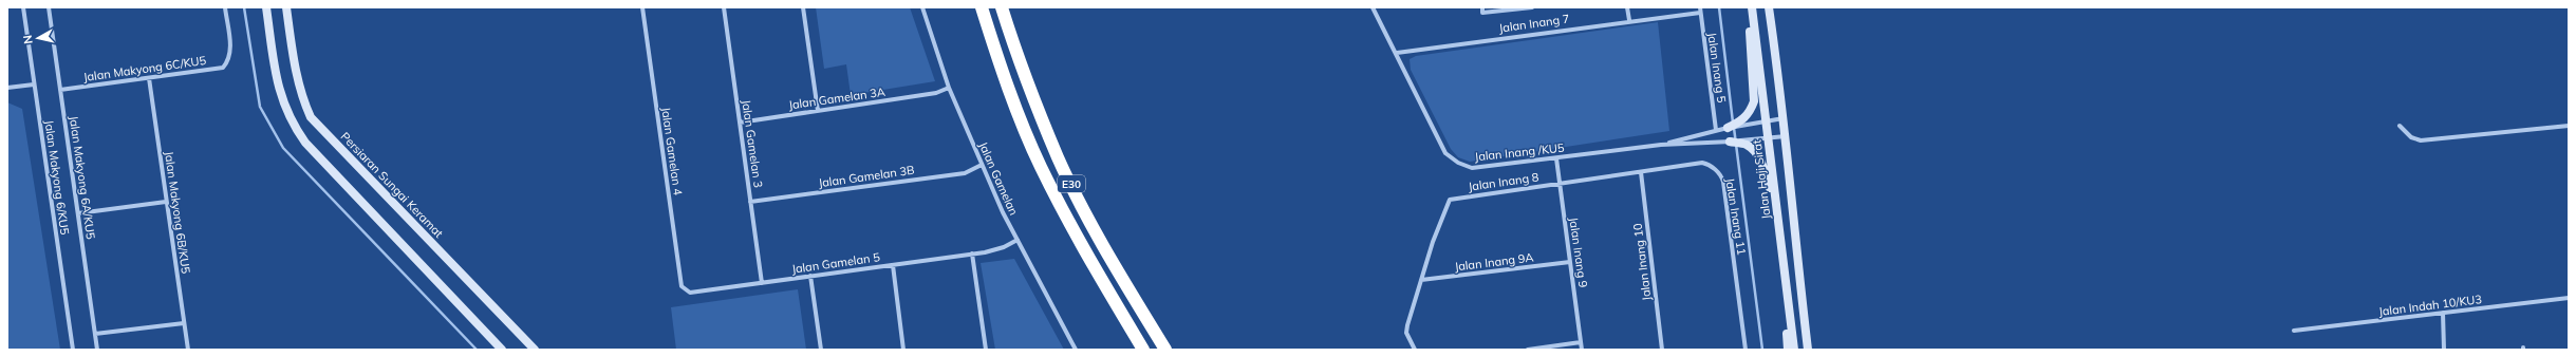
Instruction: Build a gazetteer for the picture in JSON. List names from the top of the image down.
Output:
{
  "streets": {
    "highway": ["E30"],
    "main road": ["Jalan Haji Sirat", "Persiaran Sungai Keramat"],
    "street": [
      "Jalan Inang 7",
      "Jalan Inang 5",
      "Jalan Makyong 6C/KU5",
      "Jalan Gamelan 3A",
      "Jalan Gamelan 3",
      "Jalan Gamelan 4",
      "Jalan Inang /KU5",
      "Jalan Gamelan 3B",
      "Jalan Makyong 6/KU5",
      "Jalan Makyong 6A/KU5",
      "Jalan Gamelan",
      "Jalan Inang 8",
      "Jalan Makyong 6B/KU5",
      "Jalan Inang 11",
      "Jalan Inang 9",
      "Jalan Inang 9A",
      "Jalan Inang 10",
      "Jalan Gamelan 5",
      "Jalan Indah 10/KU3"
    ]
  },
  "crossings": [
    ["Jalan Inang 7", "Jalan Inang 5"],
    ["Jalan Inang 7", "Jalan Inang /KU5"],
    ["Jalan Inang 5", "Jalan Inang /KU5"],
    ["Jalan Makyong 6C/KU5", "Jalan Makyong 6A/KU5"],
    ["Jalan Makyong 6C/KU5", "Jalan Makyong 6B/KU5"],
    ["Jalan Gamelan 3A", "Jalan Gamelan 3"],
    ["Jalan Gamelan 3A", "Jalan Gamelan"],
    ["Jalan Gamelan 3", "Jalan Gamelan 3B"],
    ["Jalan Gamelan 3", "Jalan Gamelan 5"],
    ["Jalan Gamelan 4", "Jalan Gamelan 5"],
    ["Jalan Inang /KU5", "Jalan Inang 9"],
    ["Jalan Gamelan 3B", "Jalan Gamelan"],
    ["Jalan Gamelan", "Jalan Gamelan 5"],
    ["Jalan Inang 8", "Jalan Inang 11"],
    ["Jalan Inang 8", "Jalan Inang 9"],
    ["Jalan Inang 8", "Jalan Inang 9A"],
    ["Jalan Inang 11", "Jalan Inang 9"],
    ["Jalan Inang 11", "Jalan Inang 10"],
    ["Jalan Inang 9", "Jalan Inang 9A"]
  ],
  "north": "left"
}
